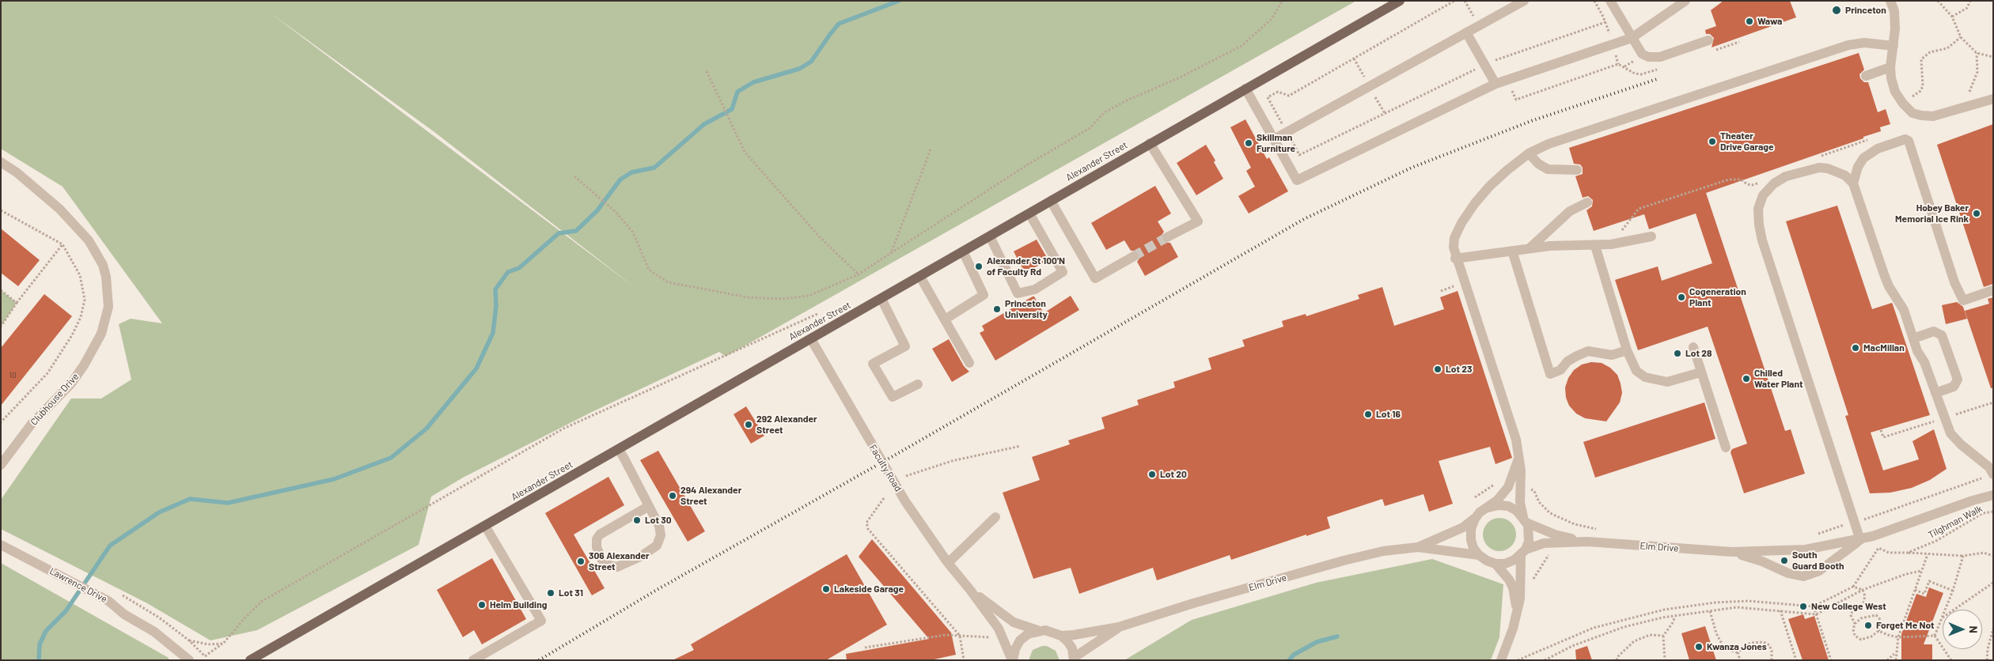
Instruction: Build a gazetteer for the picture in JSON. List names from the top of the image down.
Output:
{
  "streets": {
    "main road": ["Alexander Street"],
    "street": [
      "Clubhouse Drive",
      "Faculty Road",
      "Elm Drive",
      "Lawrence Drive"
    ],
    "path": ["Tilghman Walk"]
  },
  "crossings": [
    ["Alexander Street", "Faculty Road"],
    ["Faculty Road", "Elm Drive"]
  ],
  "places": [
    "Princeton",
    "Wawa",
    "Theater Drive Garage",
    "Skillman Furniture",
    "Hobey Baker Memorial Ice Rink",
    "Alexander St 100'N of Faculty Rd",
    "Cogeneration Plant",
    "Princeton University",
    "MacMillan",
    "Lot 28",
    "Lot 23",
    "Chilled Water Plant",
    "Lot 16",
    "292 Alexander Street",
    "Lot 20",
    "294 Alexander Street",
    "Lot 30",
    "South Guard Booth",
    "306 Alexander Street",
    "Lakeside Garage",
    "Lot 31",
    "Helm Building",
    "New College West",
    "Forget Me Not",
    "Kwanza Jones"
  ],
  "house_numbers": ["10"],
  "north": "right"
}
